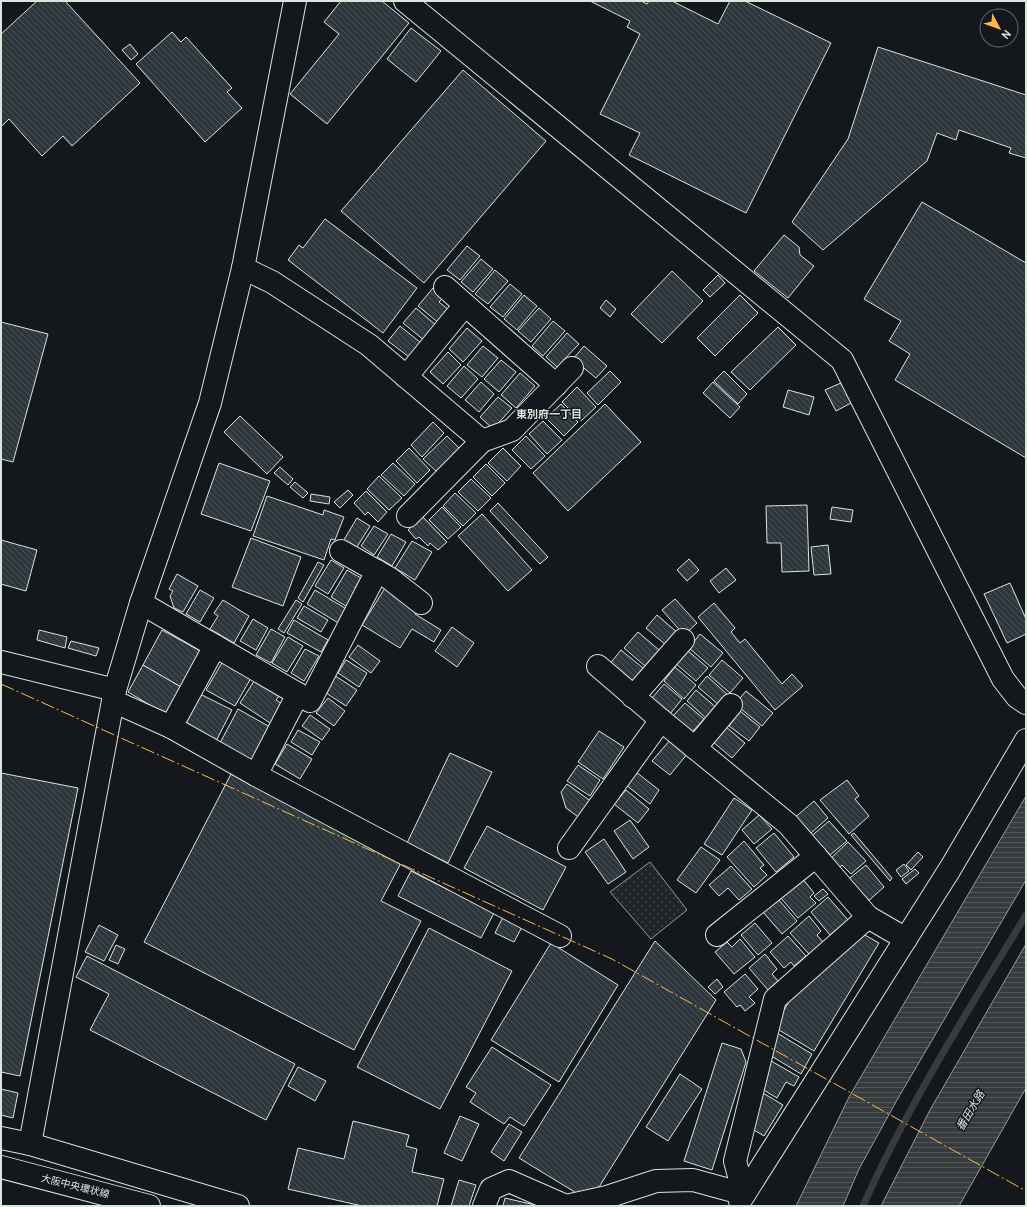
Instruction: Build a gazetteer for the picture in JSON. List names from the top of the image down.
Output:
{
  "streets": {
    "street": ["大阪中央環状線"]
  },
  "districts": ["東別府一丁目"],
  "water": ["番田水路"],
  "north": "bottom right"
}
